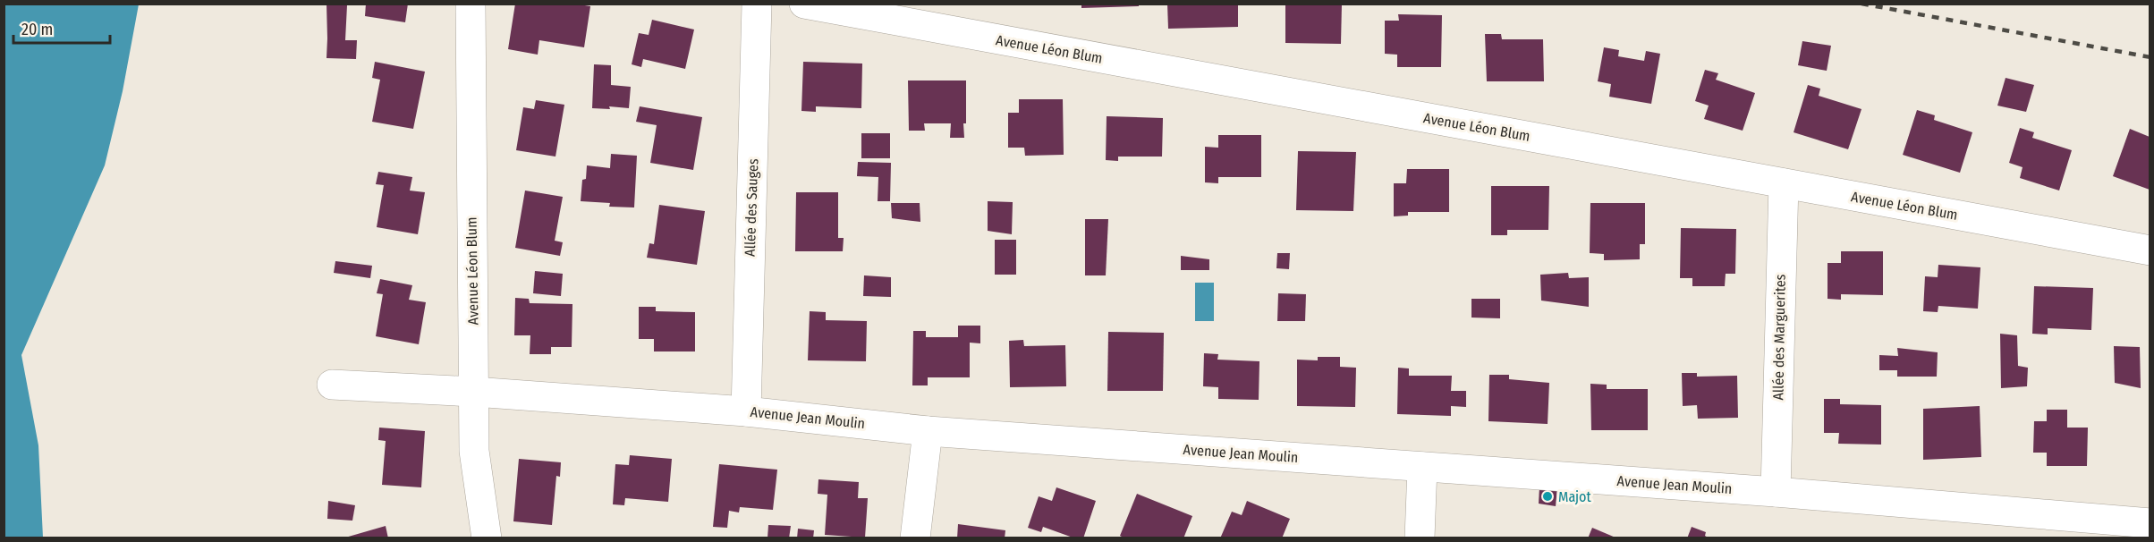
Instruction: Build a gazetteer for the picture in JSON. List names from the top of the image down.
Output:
{
  "streets": {
    "street": [
      "Avenue Léon Blum",
      "Allée des Sauges",
      "Allée des Marguerites",
      "Avenue Jean Moulin"
    ]
  },
  "crossings": [
    ["Avenue Léon Blum", "Allée des Marguerites"],
    ["Avenue Léon Blum", "Avenue Jean Moulin"],
    ["Allée des Sauges", "Avenue Jean Moulin"],
    ["Allée des Marguerites", "Avenue Jean Moulin"]
  ],
  "places": ["Majot"],
  "scale_bar": "20 m"
}
